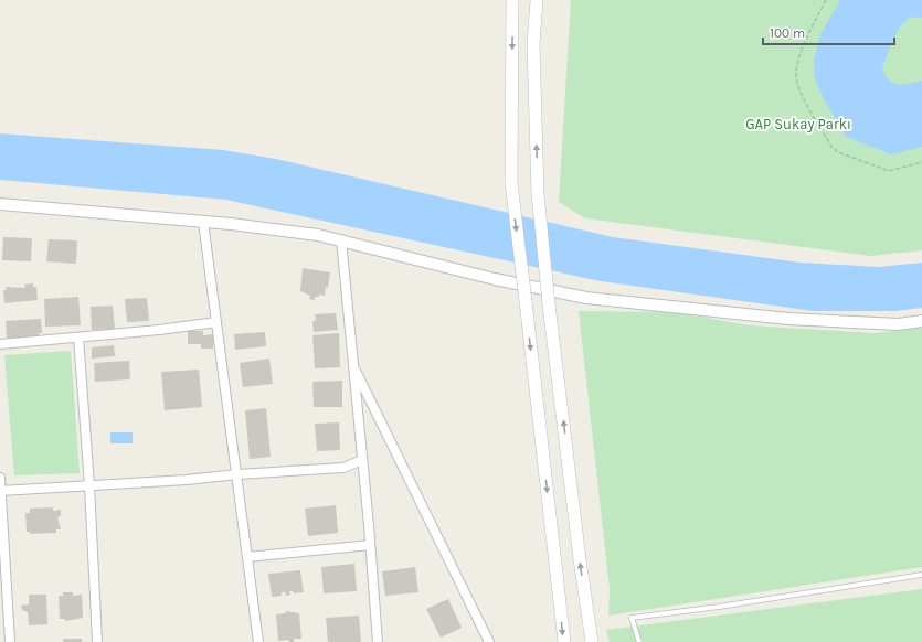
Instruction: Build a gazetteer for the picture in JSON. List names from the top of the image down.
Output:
{
  "parks": ["GAP Sukay Parkı"],
  "scale_bar": "100 m"
}
